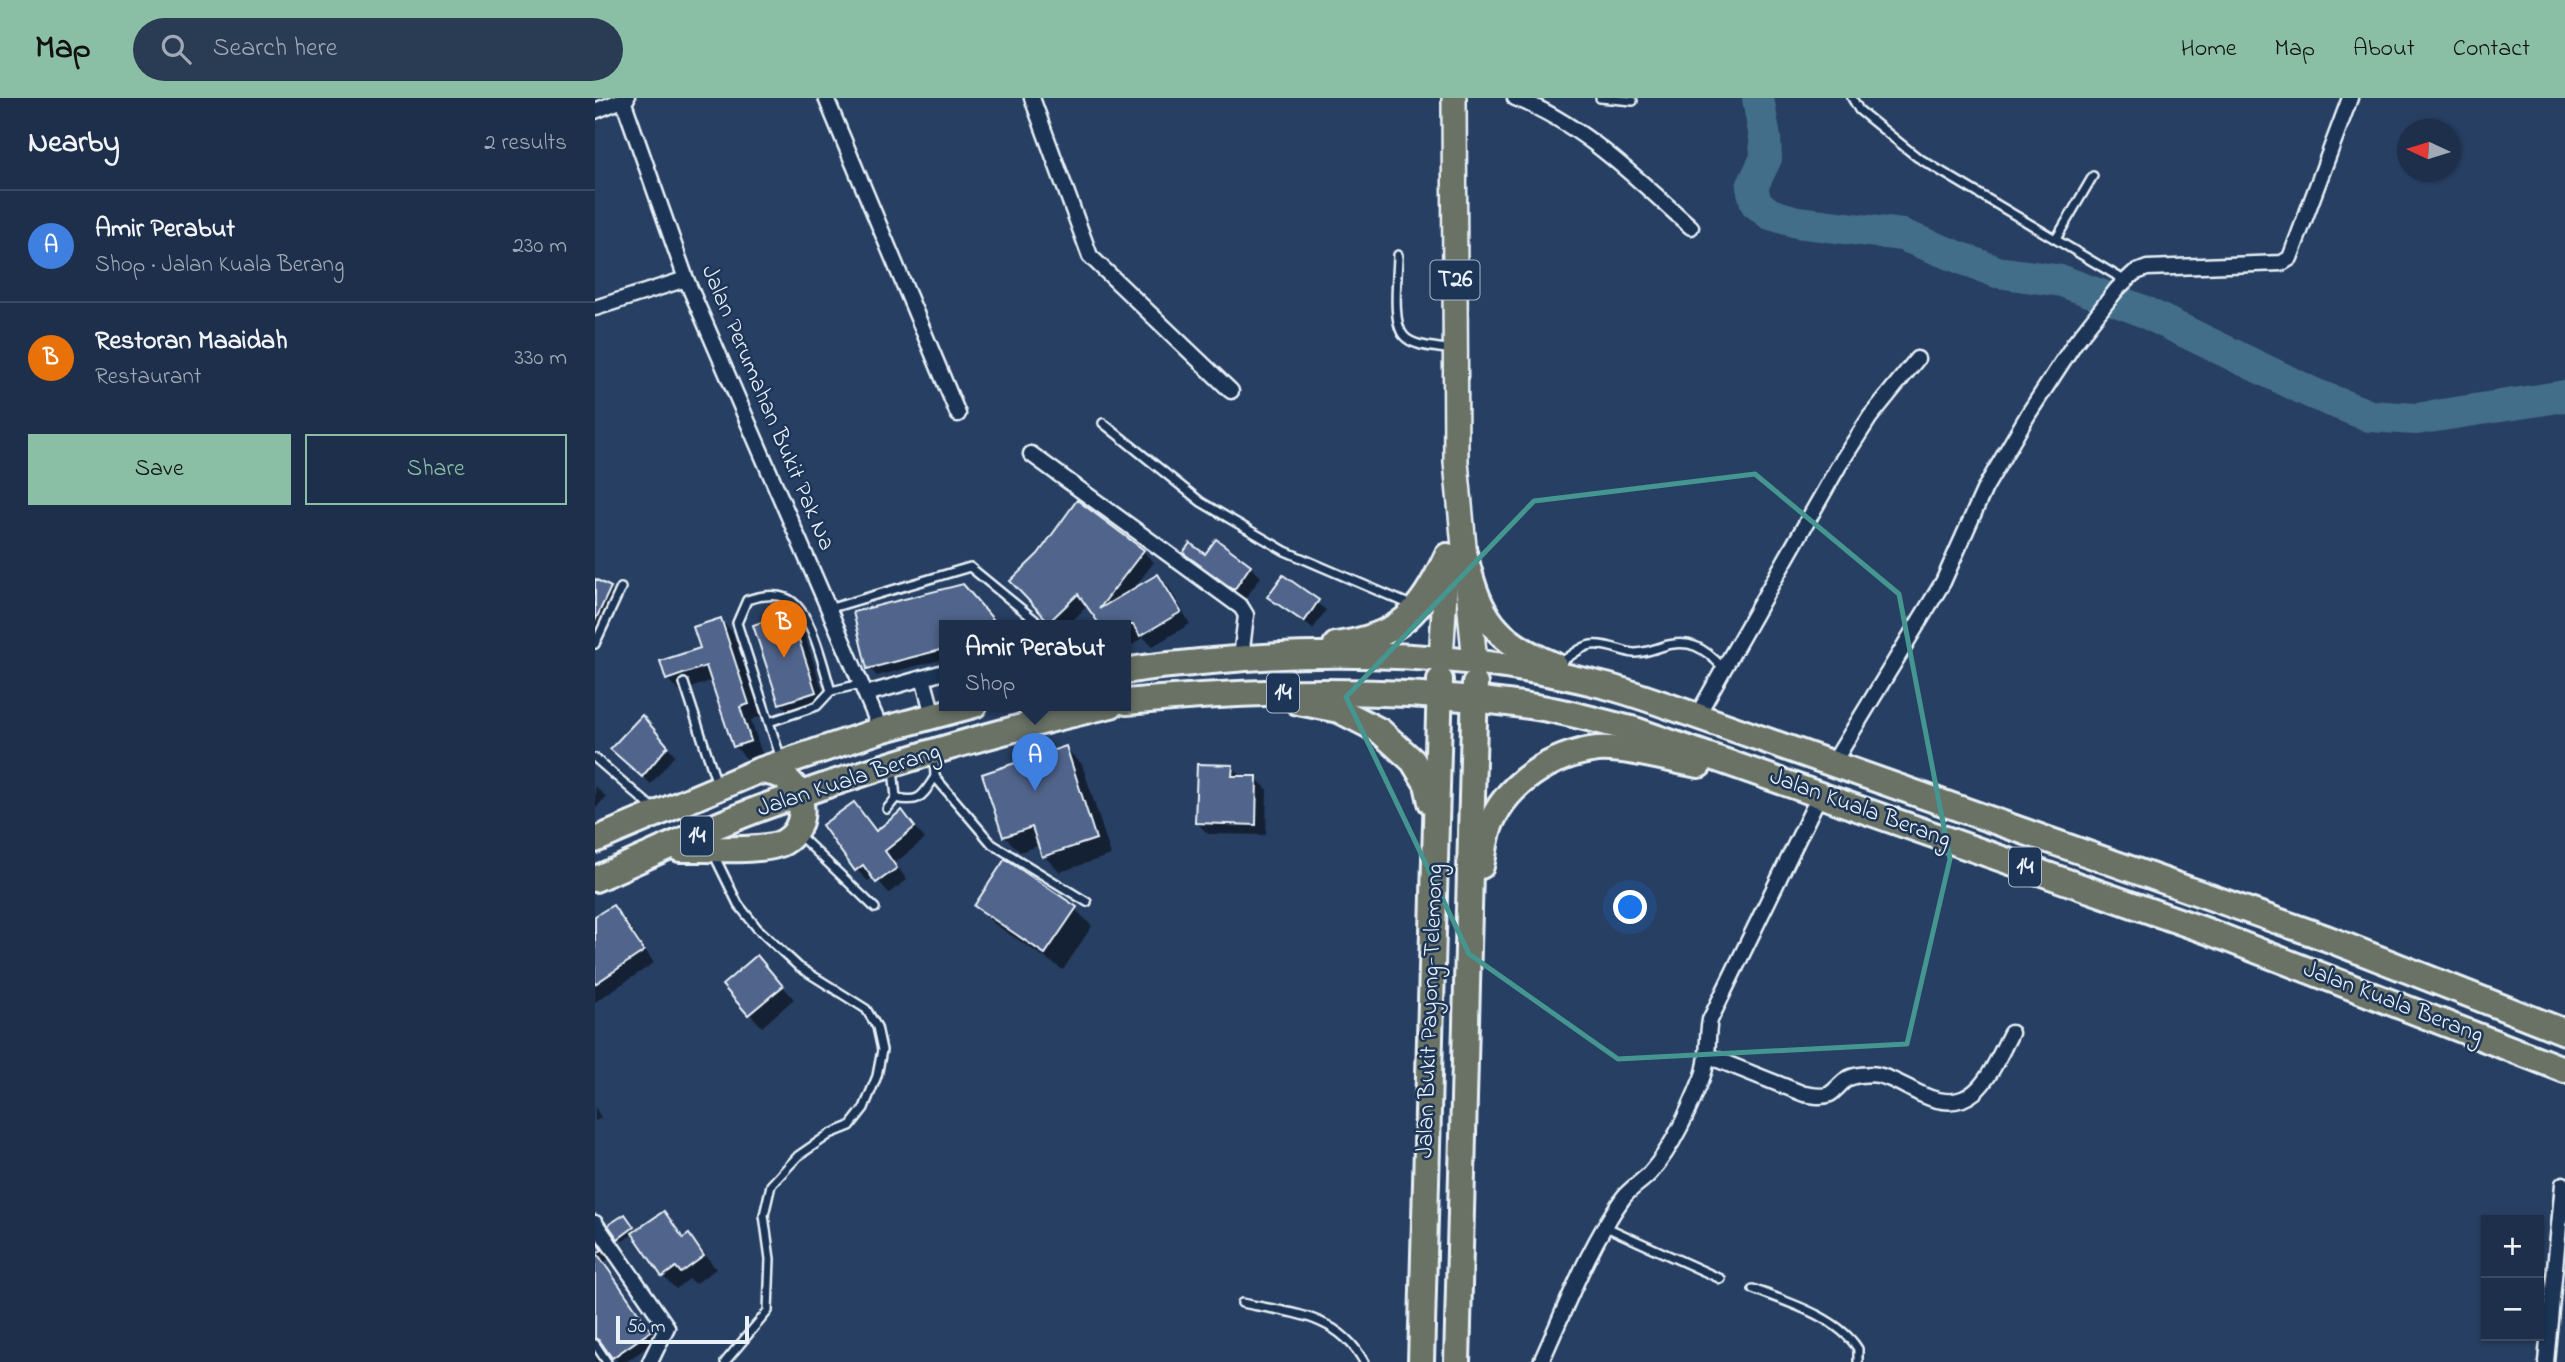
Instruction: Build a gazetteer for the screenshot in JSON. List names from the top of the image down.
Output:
{
  "streets": {
    "highway": ["14", "Jalan Kuala Berang", "Jalan Bukit Payong-Telemong"],
    "main road": ["T26"],
    "street": ["Jalan Perumahan Bukit Pak Na"]
  },
  "crossings": [
    ["Jalan Perumahan Bukit Pak Na", "Jalan Kuala Berang"],
    ["Jalan Kuala Berang", "Jalan Bukit Payong-Telemong"]
  ],
  "scale_bar": "50 m",
  "north": "left",
  "page": {
    "header": "Map",
    "search": "Search here",
    "nav": [
      "Home",
      "Map",
      "About",
      "Contact"
    ],
    "heading": ["Nearby", "2 results"],
    "list": [
      {
        "mark": "A",
        "name": "Amir Perabut",
        "note": "Shop · Jalan Kuala Berang",
        "value": "230 m"
      },
      {
        "mark": "B",
        "name": "Restoran Maaidah",
        "note": "Restaurant",
        "value": "330 m"
      }
    ],
    "buttons": ["Save", "Share"],
    "pins": ["B", "A"],
    "popup": ["Amir Perabut", "Shop"],
    "map_buttons": ["+", "−"],
    "scale": "50 m"
  }
}
